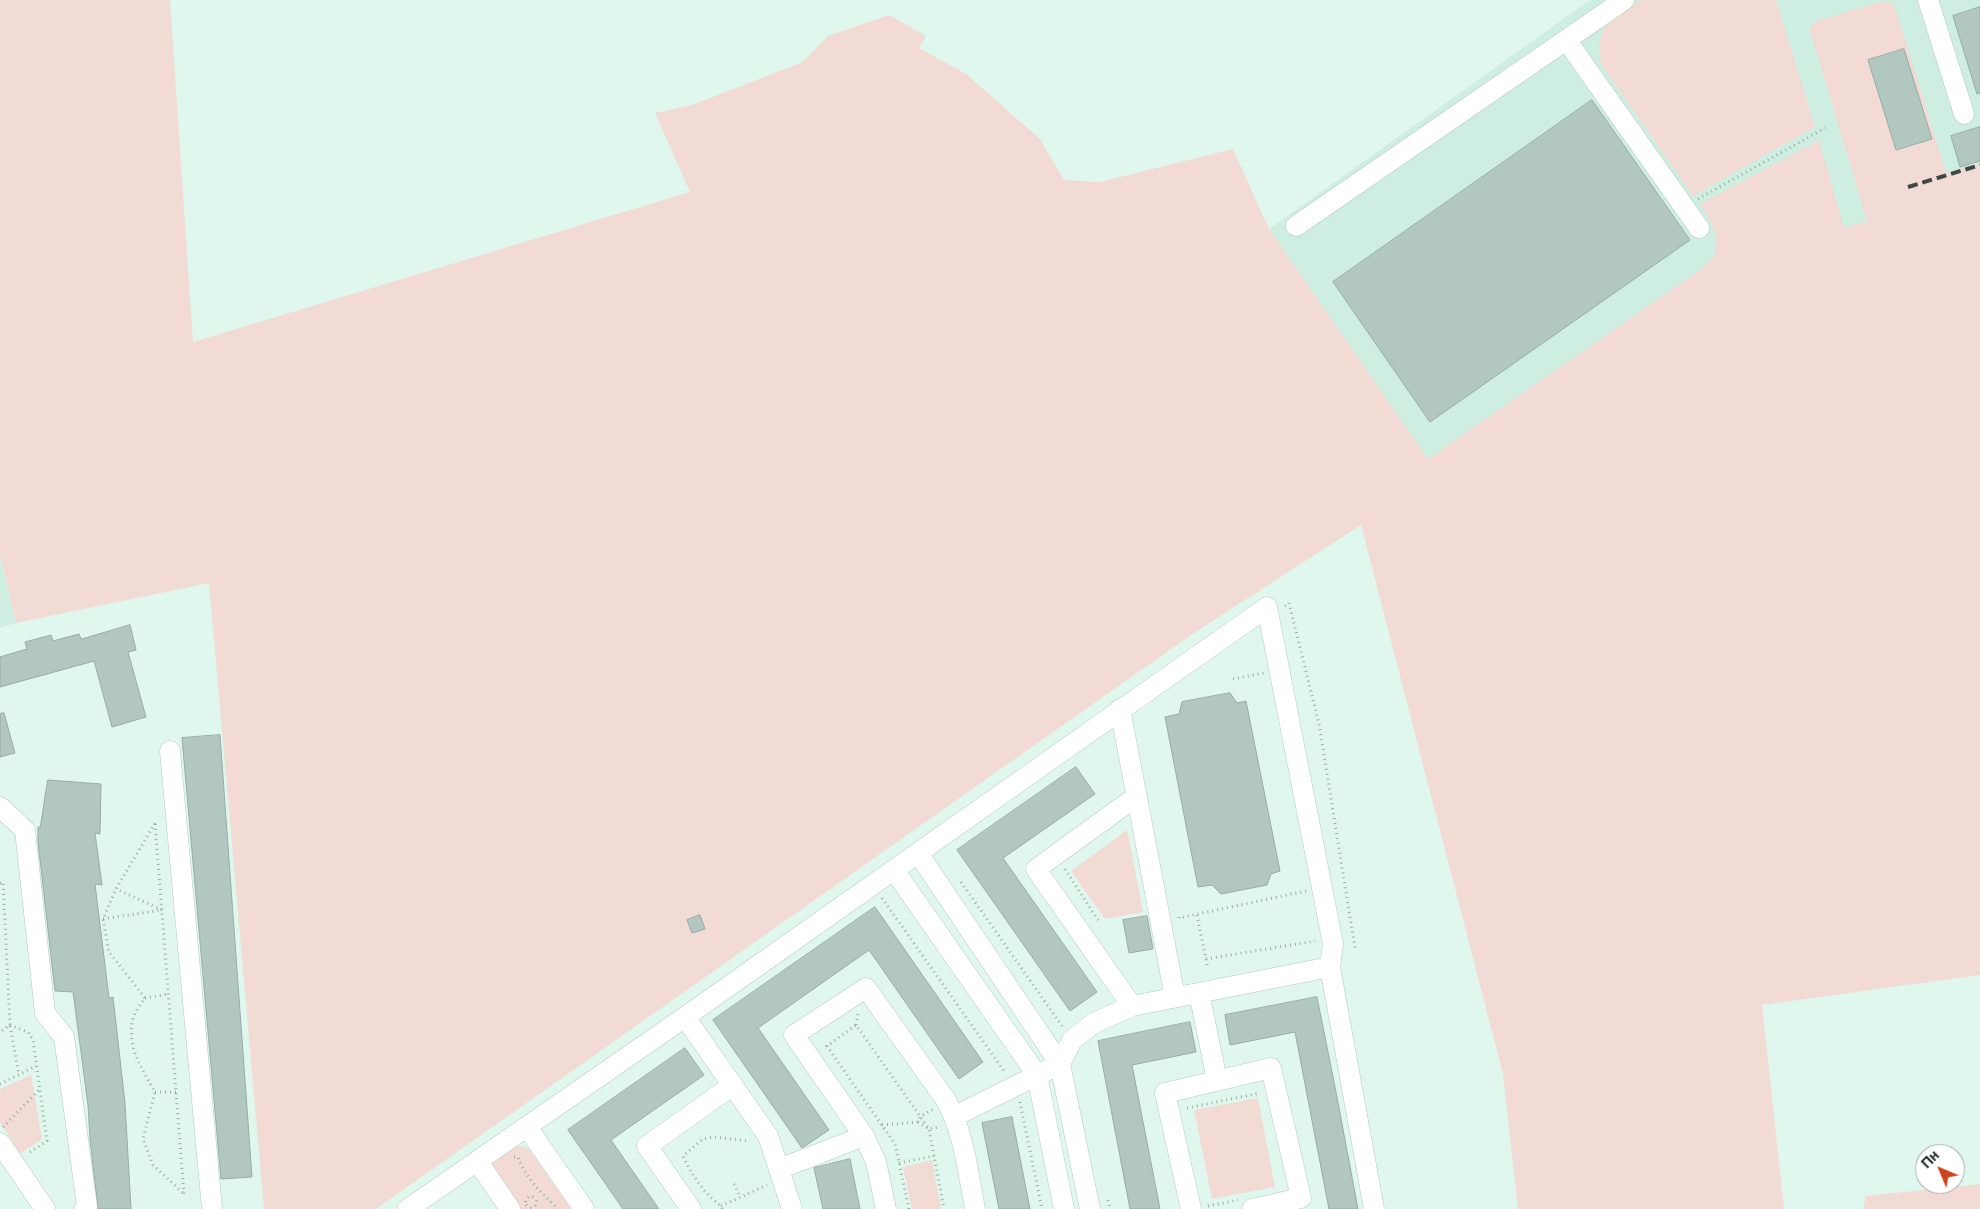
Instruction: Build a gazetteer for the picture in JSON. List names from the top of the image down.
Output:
{
  "north": "top left"
}
